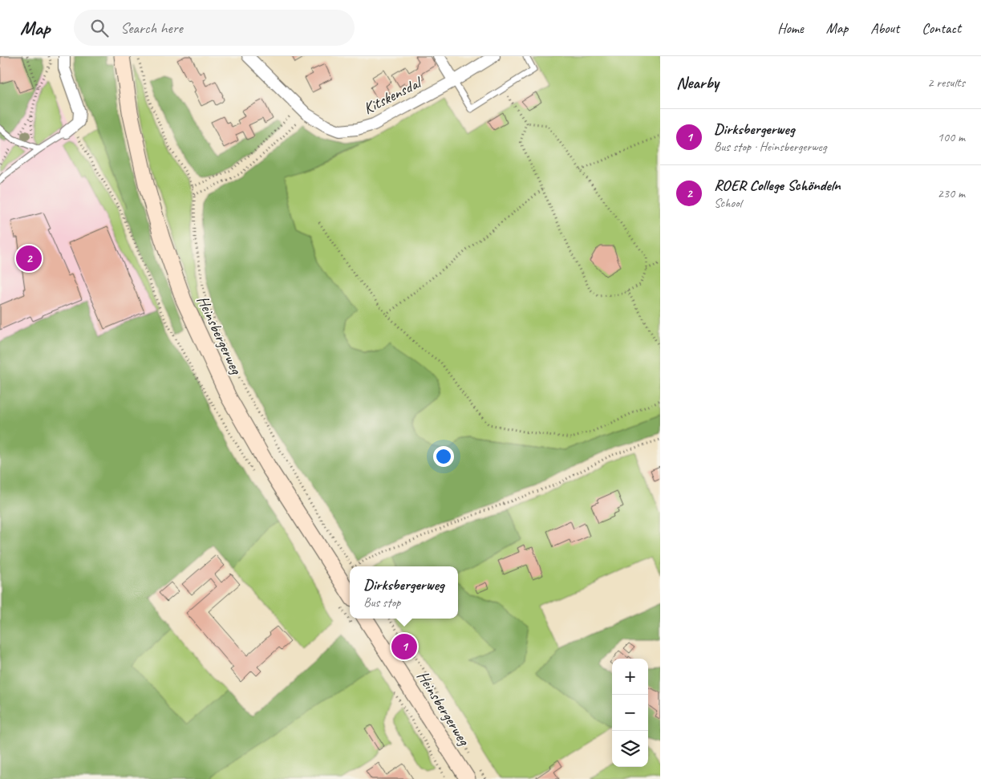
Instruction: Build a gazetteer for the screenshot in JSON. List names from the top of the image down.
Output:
{
  "streets": {
    "main road": ["Heinsbergerweg"],
    "street": ["Kitskensdal"]
  },
  "page": {
    "header": "Map",
    "search": "Search here",
    "nav": [
      "Home",
      "Map",
      "About",
      "Contact"
    ],
    "heading": ["Nearby", "2 results"],
    "list": [
      {
        "mark": "1",
        "name": "Dirksbergerweg",
        "note": "Bus stop · Heinsbergerweg",
        "value": "100 m"
      },
      {
        "mark": "2",
        "name": "ROER College Schöndeln",
        "note": "School",
        "value": "230 m"
      }
    ],
    "pins": ["2", "1"],
    "popup": ["Dirksbergerweg", "Bus stop"],
    "map_buttons": ["+", "−"]
  }
}
